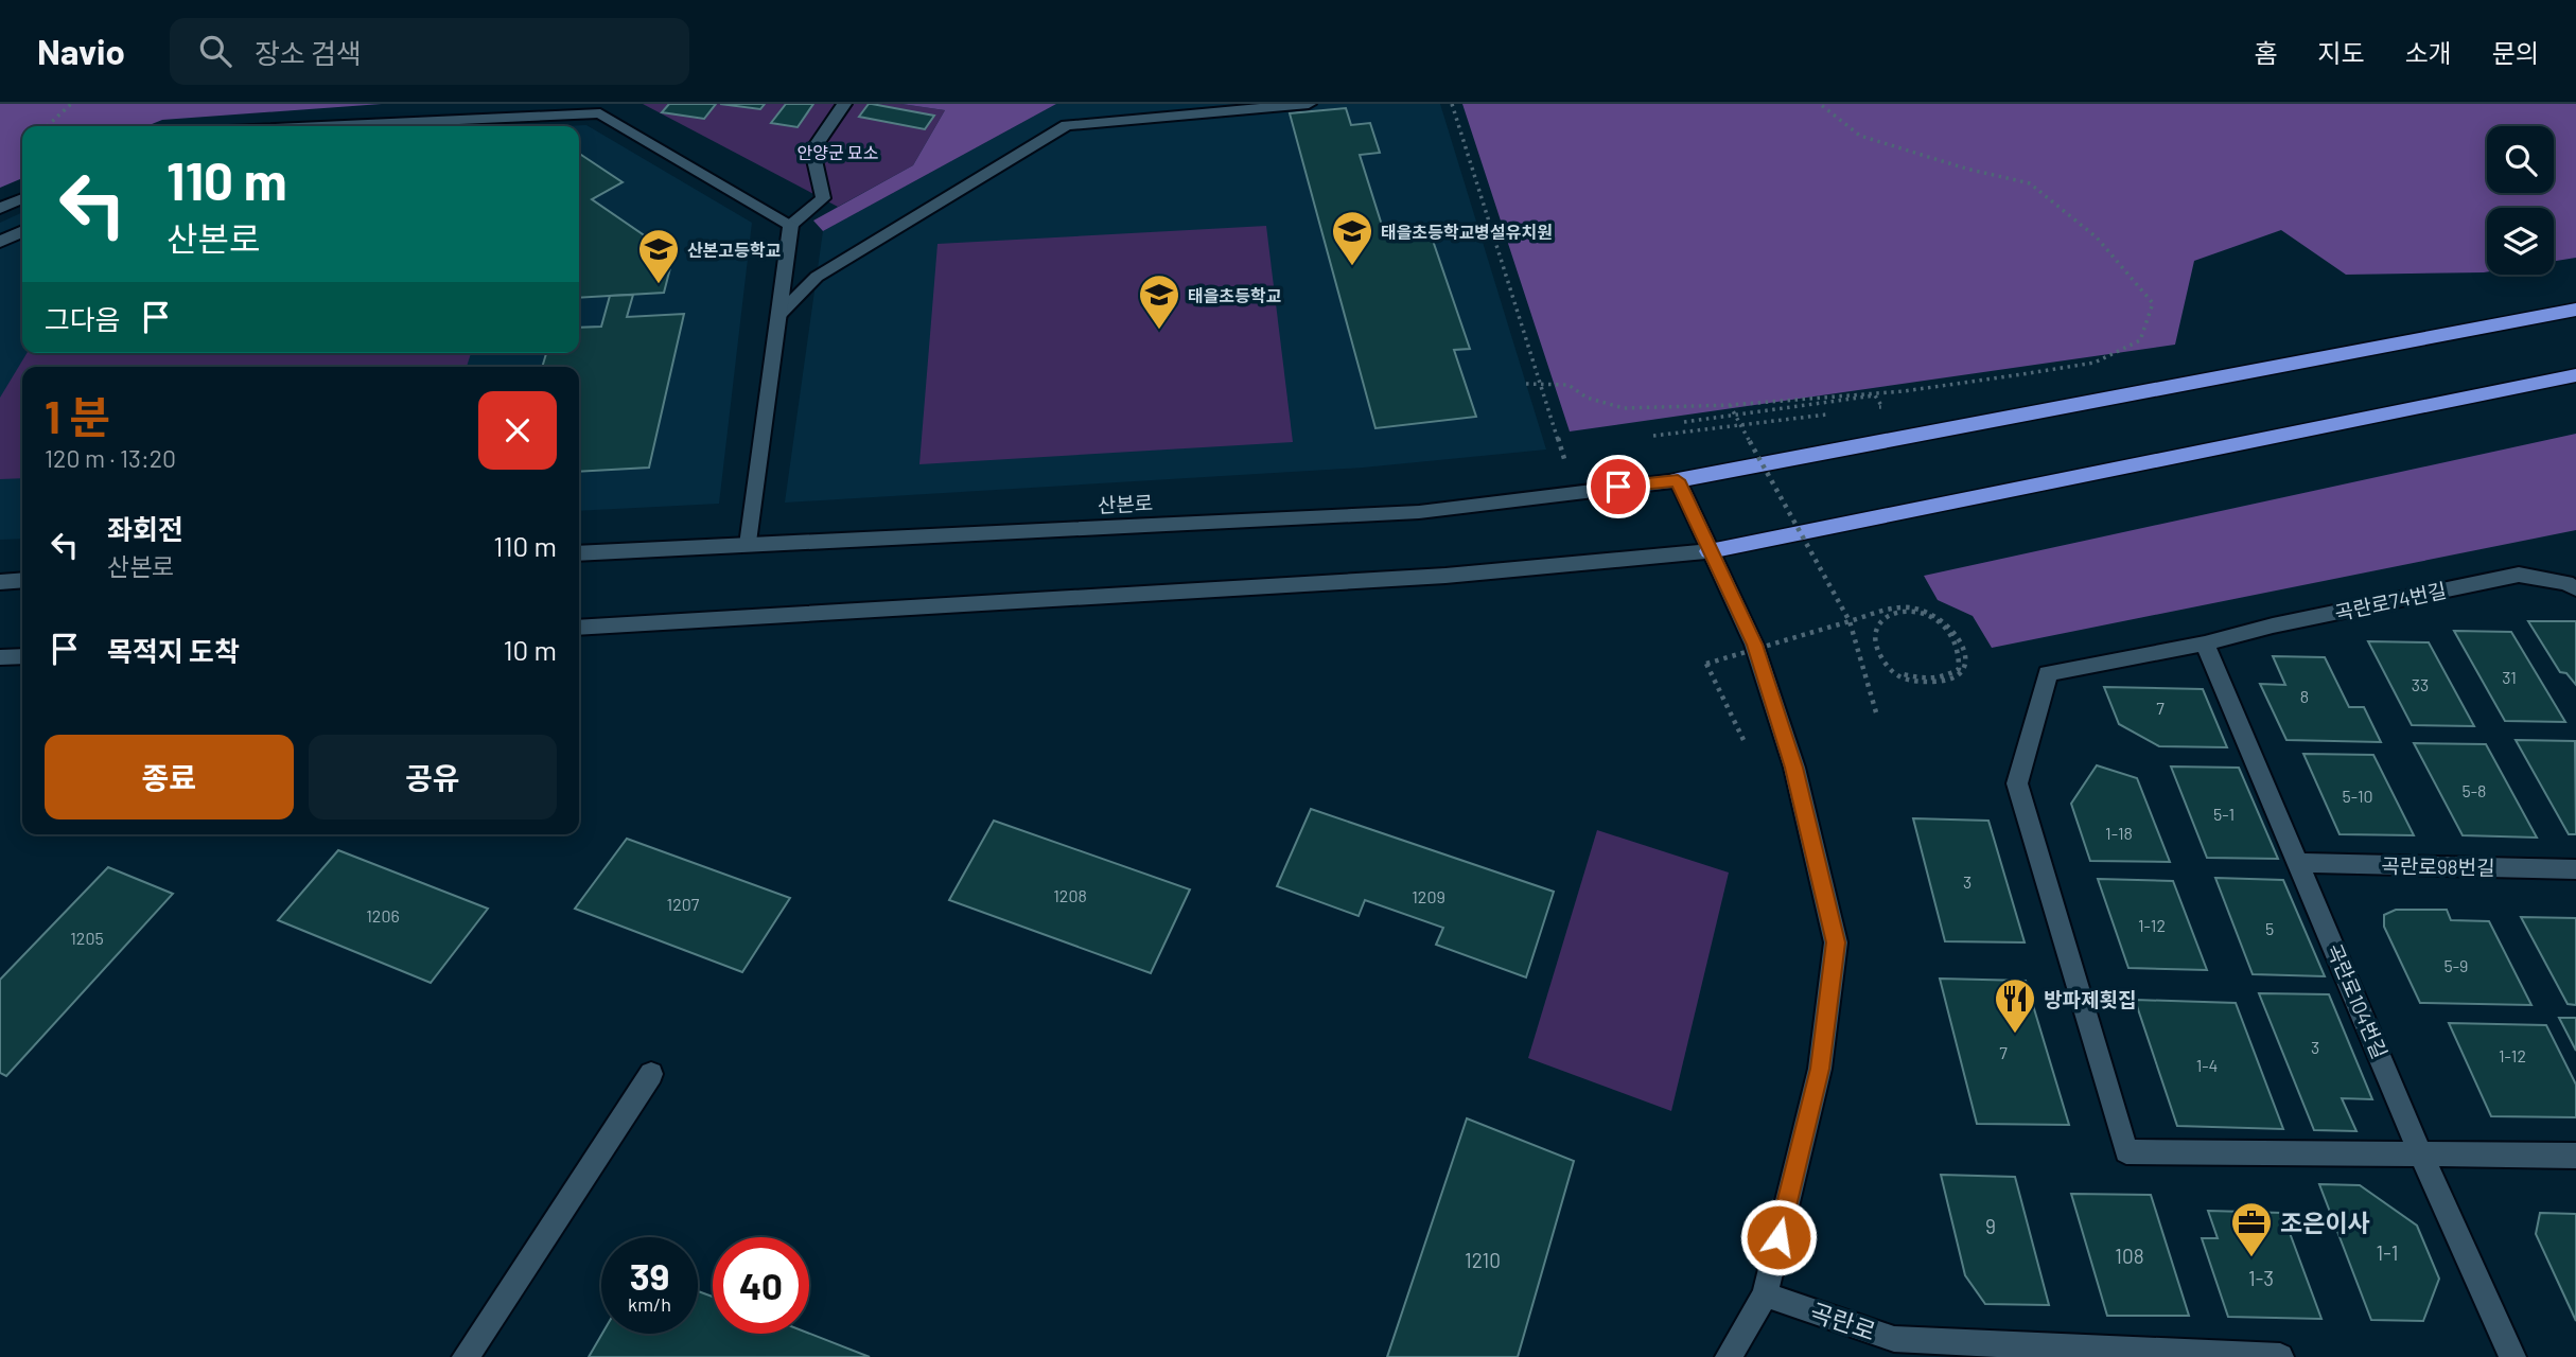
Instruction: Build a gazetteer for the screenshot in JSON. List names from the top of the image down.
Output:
{
  "streets": {
    "street": [
      "산본로",
      "곡란로74번길",
      "곡란로98번길",
      "곡란로104번길",
      "곡란로"
    ]
  },
  "crossings": [
    ["곡란로74번길", "곡란로104번길"],
    ["곡란로98번길", "곡란로104번길"]
  ],
  "parks": ["안양군 묘소"],
  "places": {
    "school or university": ["태을초등학교병설유치원", "산본고등학교", "태을초등학교"],
    "restaurant": ["방파제횟집"],
    "office": ["조은이사"]
  },
  "house_numbers": [
    "31",
    "33",
    "8",
    "7",
    "5-8",
    "5-10",
    "5-1",
    "1-18",
    "3",
    "1208",
    "1209",
    "1207",
    "1206",
    "1-12",
    "5",
    "1205",
    "5-9",
    "3",
    "7",
    "1-12",
    "1-4",
    "9",
    "1-1",
    "108",
    "1210",
    "1-3"
  ],
  "page": {
    "header": "Navio",
    "search": "장소 검색",
    "nav": [
      "홈",
      "지도",
      "소개",
      "문의"
    ],
    "turn": ["110 m", "산본로"],
    "then": "그다음",
    "heading": ["1 분", "120 m · 13:20"],
    "list": [
      {
        "name": "좌회전",
        "note": "산본로",
        "value": "110 m"
      },
      {
        "name": "목적지 도착",
        "value": "10 m"
      }
    ],
    "buttons": ["종료", "공유"],
    "speed": "39 km/h",
    "limit": "40"
  }
}
